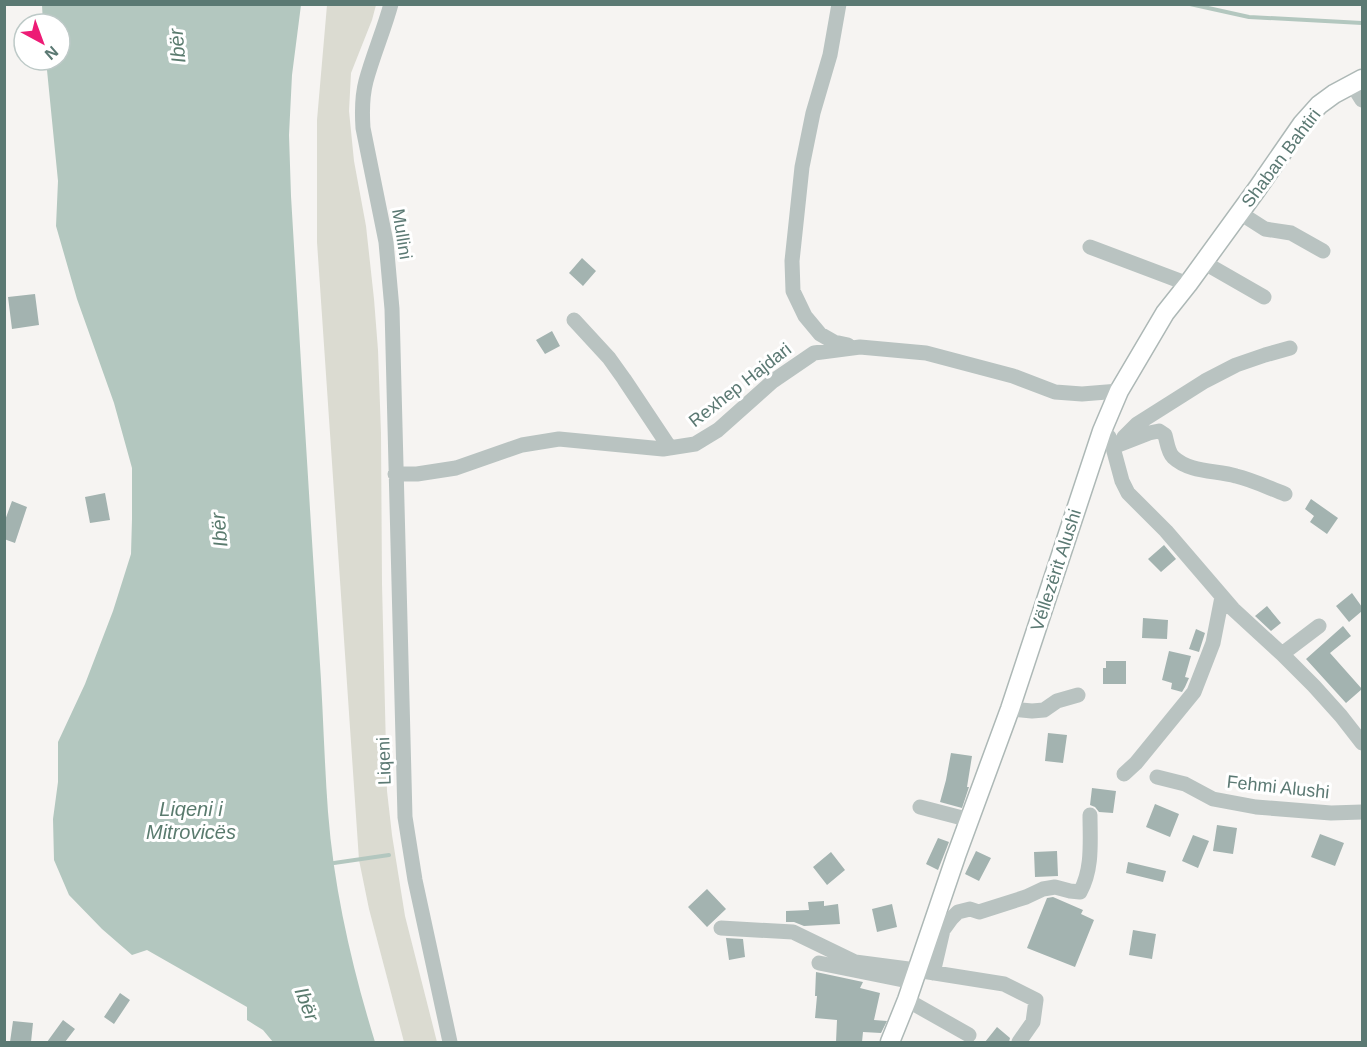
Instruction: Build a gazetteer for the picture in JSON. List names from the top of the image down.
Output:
{
  "streets": {
    "main road": ["Shaban Bahtiri", "Vëllezërit Alushi"],
    "street": [
      "Mullini",
      "Rexhep Hajdari",
      "Liqeni",
      "Fehmi Alushi"
    ]
  },
  "crossings": [
    ["Shaban Bahtiri", "Rexhep Hajdari"],
    ["Shaban Bahtiri", "Vëllezërit Alushi"],
    ["Mullini", "Rexhep Hajdari"],
    ["Mullini", "Liqeni"],
    ["Rexhep Hajdari", "Liqeni"]
  ],
  "water": ["Ibër", "Liqeni i Mitrovicës"],
  "north": "bottom right"
}
